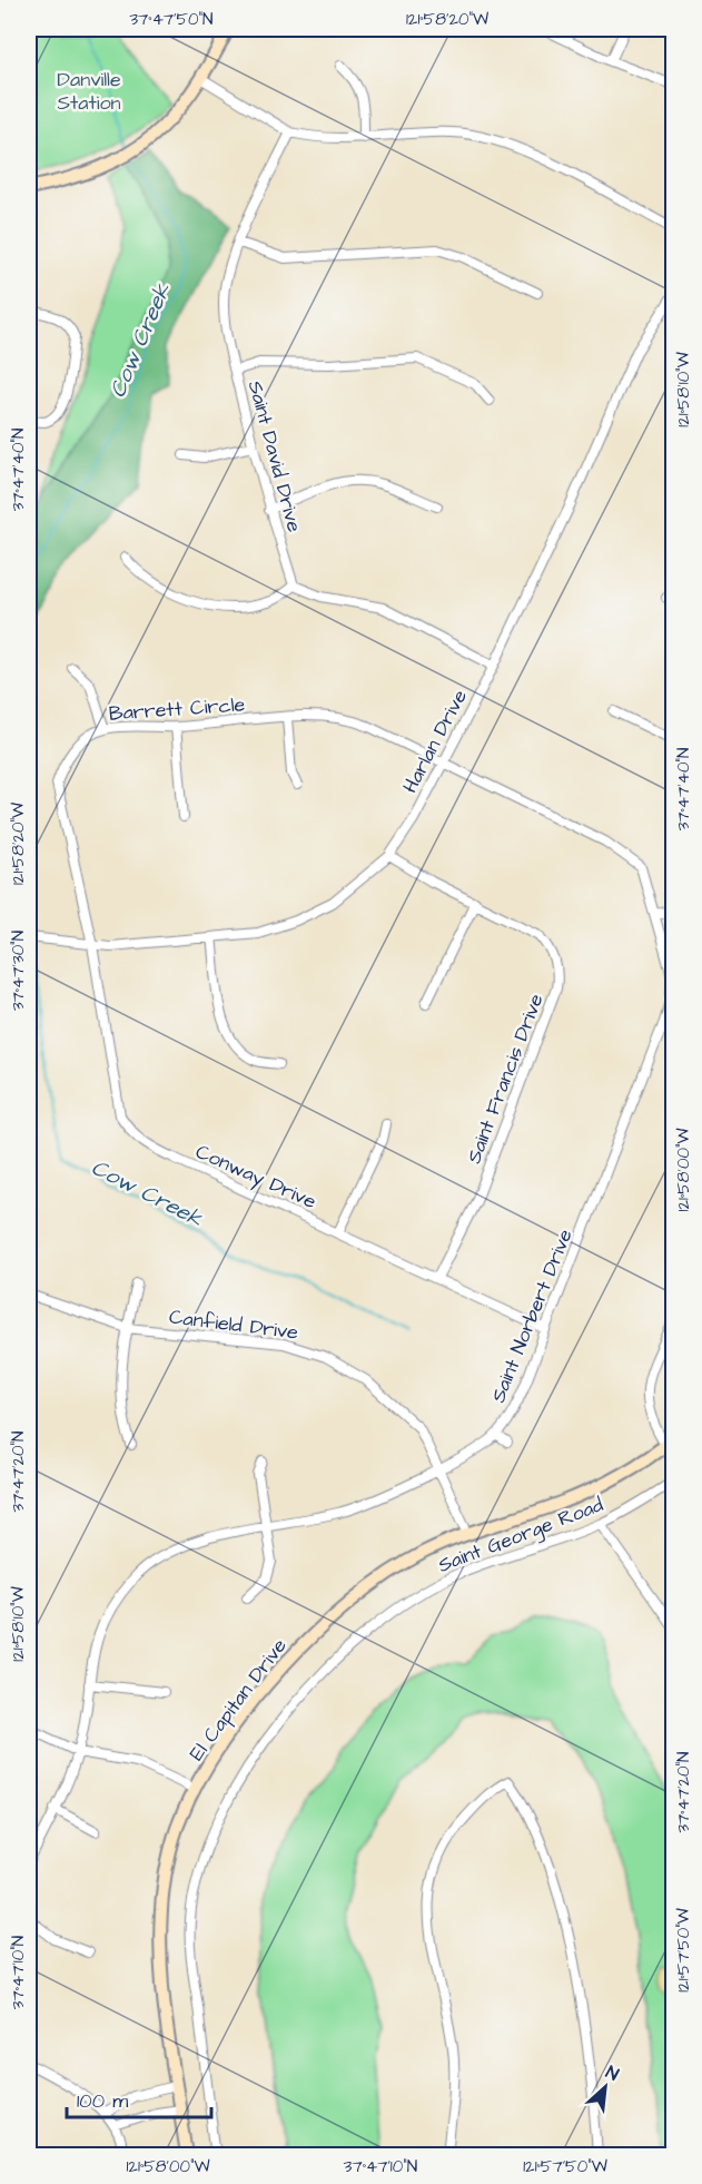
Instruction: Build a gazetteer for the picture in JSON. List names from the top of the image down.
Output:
{
  "streets": {
    "street": [
      "Saint David Drive",
      "Barrett Circle",
      "Harlan Drive",
      "Saint Francis Drive",
      "Conway Drive",
      "Saint Norbert Drive",
      "Canfield Drive",
      "Saint George Road",
      "El Capitan Drive"
    ]
  },
  "crossings": [
    ["Barrett Circle", "Harlan Drive"],
    ["Barrett Circle", "Conway Drive"],
    ["Barrett Circle", "Saint Norbert Drive"],
    ["Harlan Drive", "Saint Francis Drive"],
    ["Harlan Drive", "Conway Drive"],
    ["Harlan Drive", "Saint Norbert Drive"],
    ["Saint Francis Drive", "Conway Drive"],
    ["Conway Drive", "Saint Norbert Drive"],
    ["Saint Norbert Drive", "Canfield Drive"],
    ["Canfield Drive", "El Capitan Drive"]
  ],
  "water": ["Cow Creek"],
  "parks": ["Danville Station"],
  "scale_bar": "100 m",
  "north": "top right",
  "coordinates": [
    "37°47'50\"N",
    "121°58'20\"W",
    "121°58'10\"W",
    "37°47'40\"N",
    "37°47'30\"N",
    "121°58'00\"W",
    "37°47'20\"N",
    "121°57'50\"W",
    "37°47'10\"N"
  ]
}
